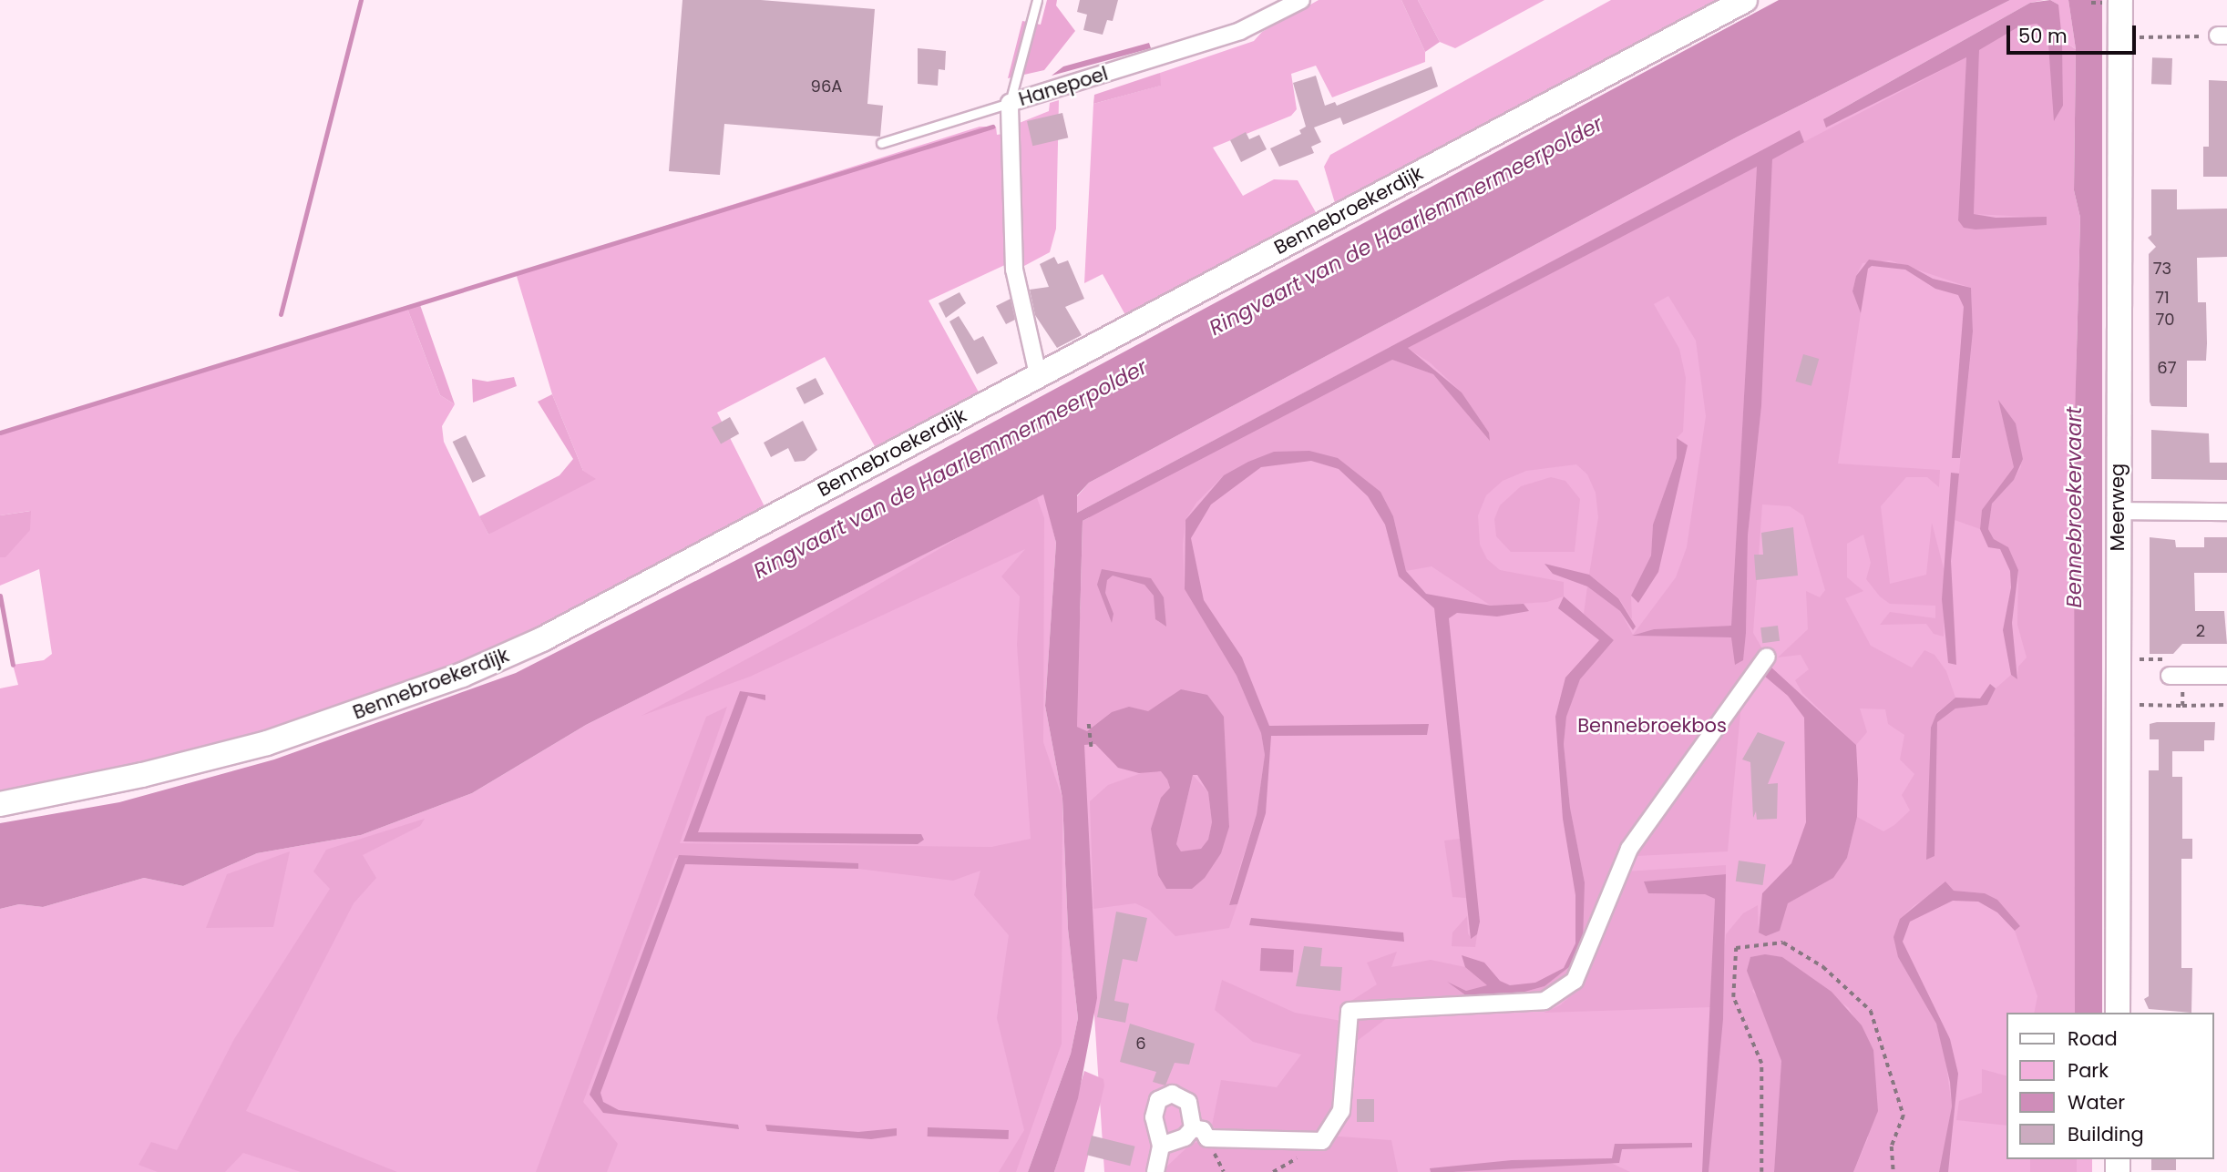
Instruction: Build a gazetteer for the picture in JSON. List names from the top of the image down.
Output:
{
  "streets": {
    "street": ["Hanepoel", "Bennebroekerdijk", "Meerweg"]
  },
  "crossings": [
    ["Hanepoel", "Bennebroekerdijk"]
  ],
  "water": ["Ringvaart van de Haarlemmermeerpolder", "Bennebroekervaart"],
  "parks": ["Bennebroekbos"],
  "house_numbers": [
    "96A",
    "73",
    "71",
    "70",
    "67",
    "2",
    "6"
  ],
  "legend": [
    "Road",
    "Park",
    "Water",
    "Building"
  ],
  "scale_bar": "50 m"
}
